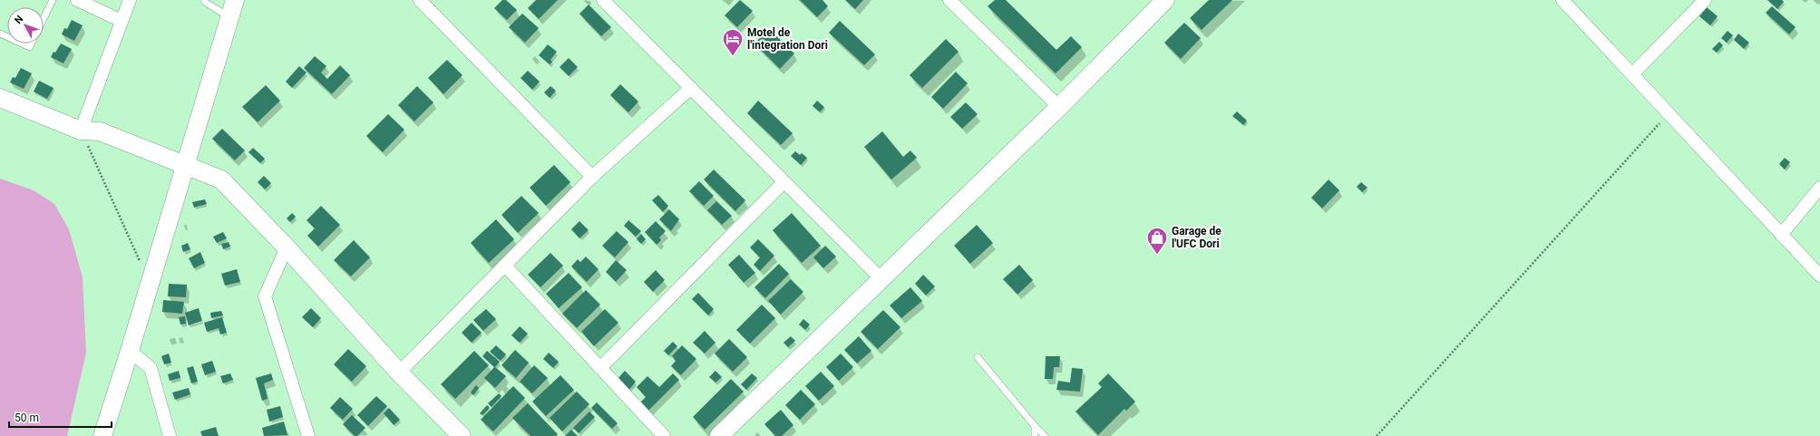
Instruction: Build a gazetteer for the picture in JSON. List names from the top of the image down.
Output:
{
  "places": {
    "hotel": ["Motel de l'integration Dori"],
    "shop": ["Garage de l'UFC Dori"]
  },
  "scale_bar": "50 m",
  "north": "top left"
}
